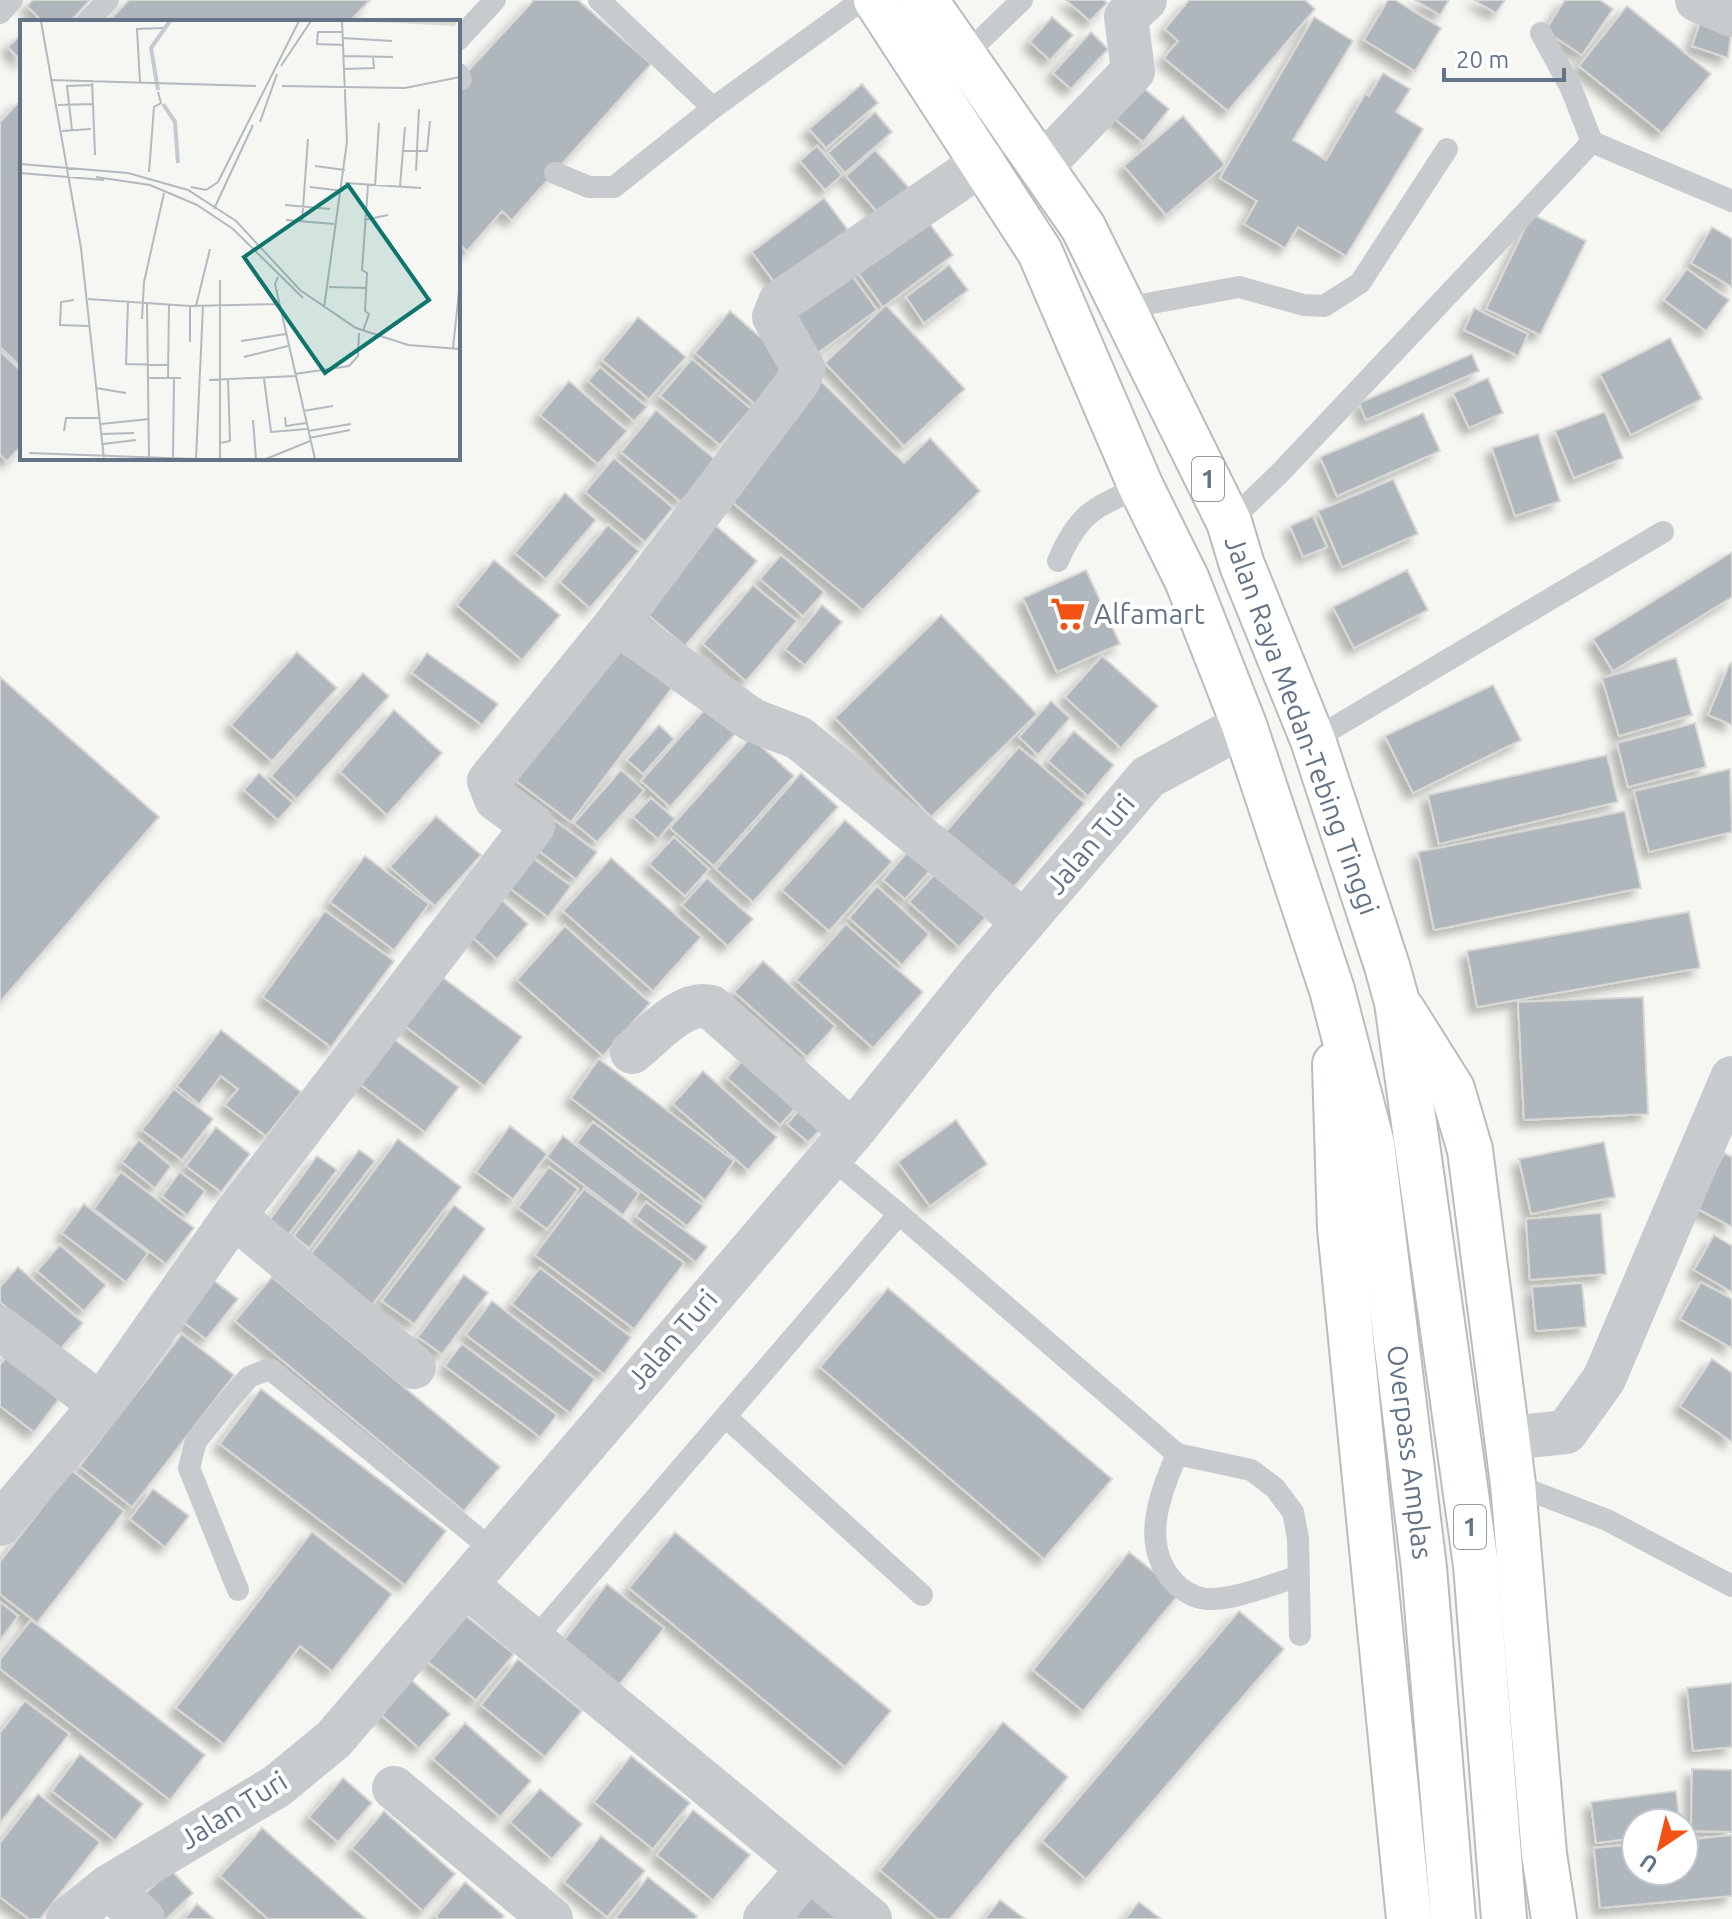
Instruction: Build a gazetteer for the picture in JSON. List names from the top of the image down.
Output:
{
  "streets": {
    "highway": ["1", "Jalan Raya Medan-Tebing Tinggi", "Overpass Amplas"],
    "street": ["Jalan Turi"]
  },
  "crossings": [
    ["Jalan Raya Medan-Tebing Tinggi", "Jalan Turi"],
    ["Jalan Raya Medan-Tebing Tinggi", "Overpass Amplas"]
  ],
  "places": {
    "supermarket": ["Alfamart"]
  },
  "scale_bar": "20 m",
  "north": "bottom left"
}
